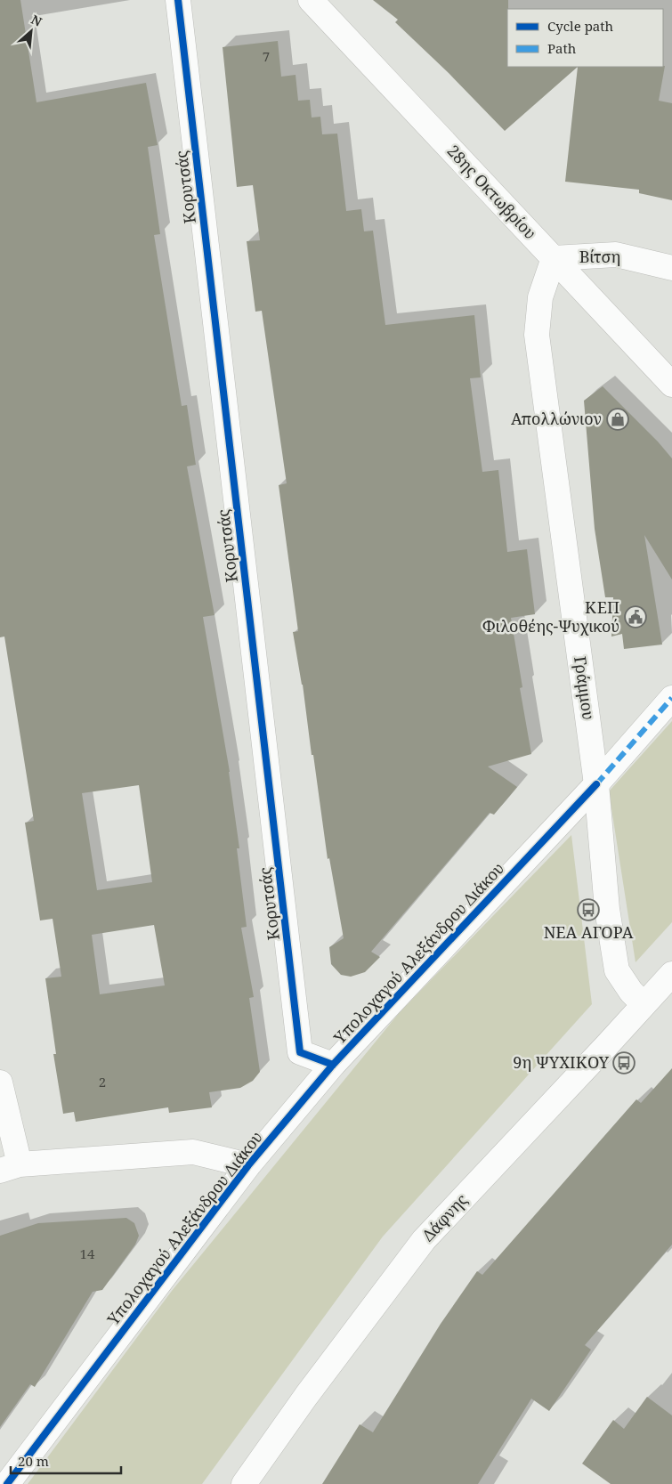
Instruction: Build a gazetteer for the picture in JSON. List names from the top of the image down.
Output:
{
  "streets": {
    "street": [
      "Κορυτσάς",
      "28ης Οκτωβρίου",
      "Βίτση",
      "Γράμμου",
      "Υπολοχαγού Αλεξάνδρου Διάκου",
      "Δάφνης"
    ]
  },
  "crossings": [
    ["Κορυτσάς", "Υπολοχαγού Αλεξάνδρου Διάκου"],
    ["28ης Οκτωβρίου", "Βίτση"],
    ["28ης Οκτωβρίου", "Γράμμου"],
    ["Βίτση", "Γράμμου"],
    ["Γράμμου", "Υπολοχαγού Αλεξάνδρου Διάκου"],
    ["Γράμμου", "Δάφνης"]
  ],
  "places": {
    "shop": ["Απολλώνιον"],
    "public building": ["ΚΕΠ Φιλοθέης-Ψυχικού"],
    "bus stop": ["ΝΕΑ ΑΓΟΡΑ", "9η ΨΥΧΙΚΟΥ"]
  },
  "house_numbers": ["7", "2", "14"],
  "legend": ["Cycle path", "Path"],
  "scale_bar": "20 m",
  "north": "top right"
}
